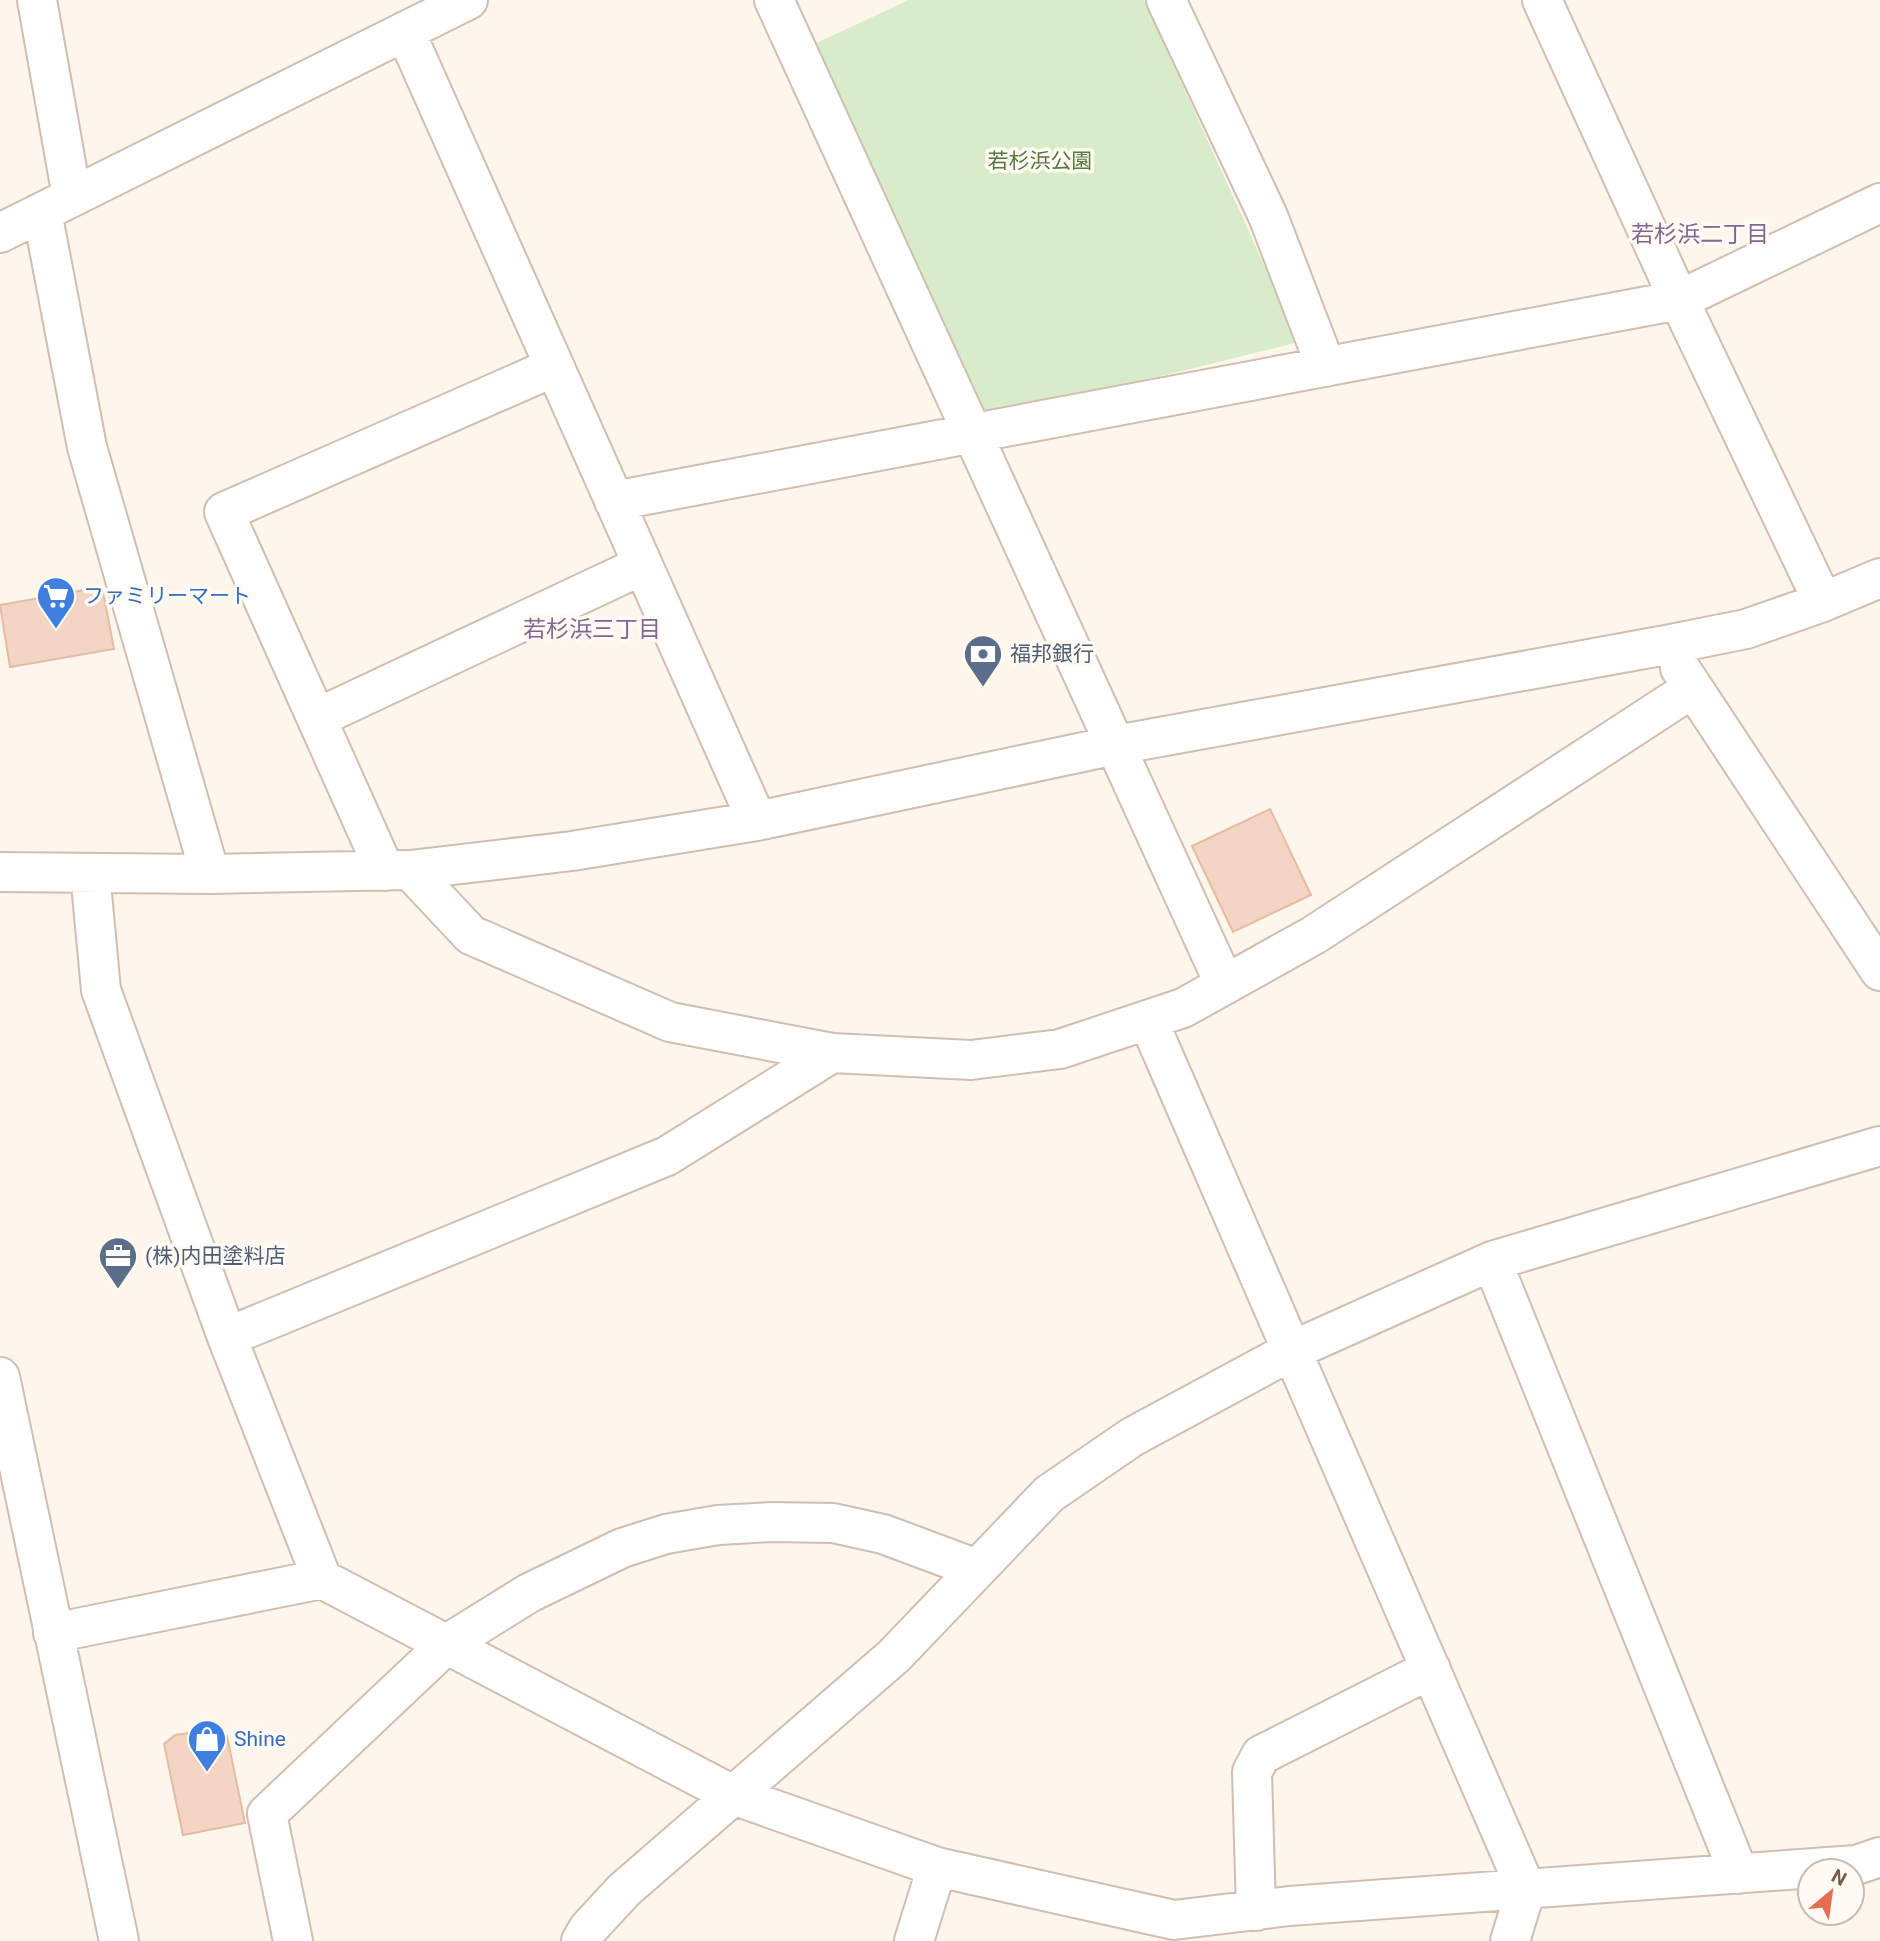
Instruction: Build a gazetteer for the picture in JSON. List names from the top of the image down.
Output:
{
  "districts": ["若杉浜二丁目", "若杉浜三丁目"],
  "parks": ["若杉浜公園"],
  "places": {
    "supermarket": ["ファミリーマート"],
    "bank": ["福邦銀行"],
    "office": ["(株)内田塗料店"],
    "shop": ["Shine"]
  },
  "north": "top right"
}
